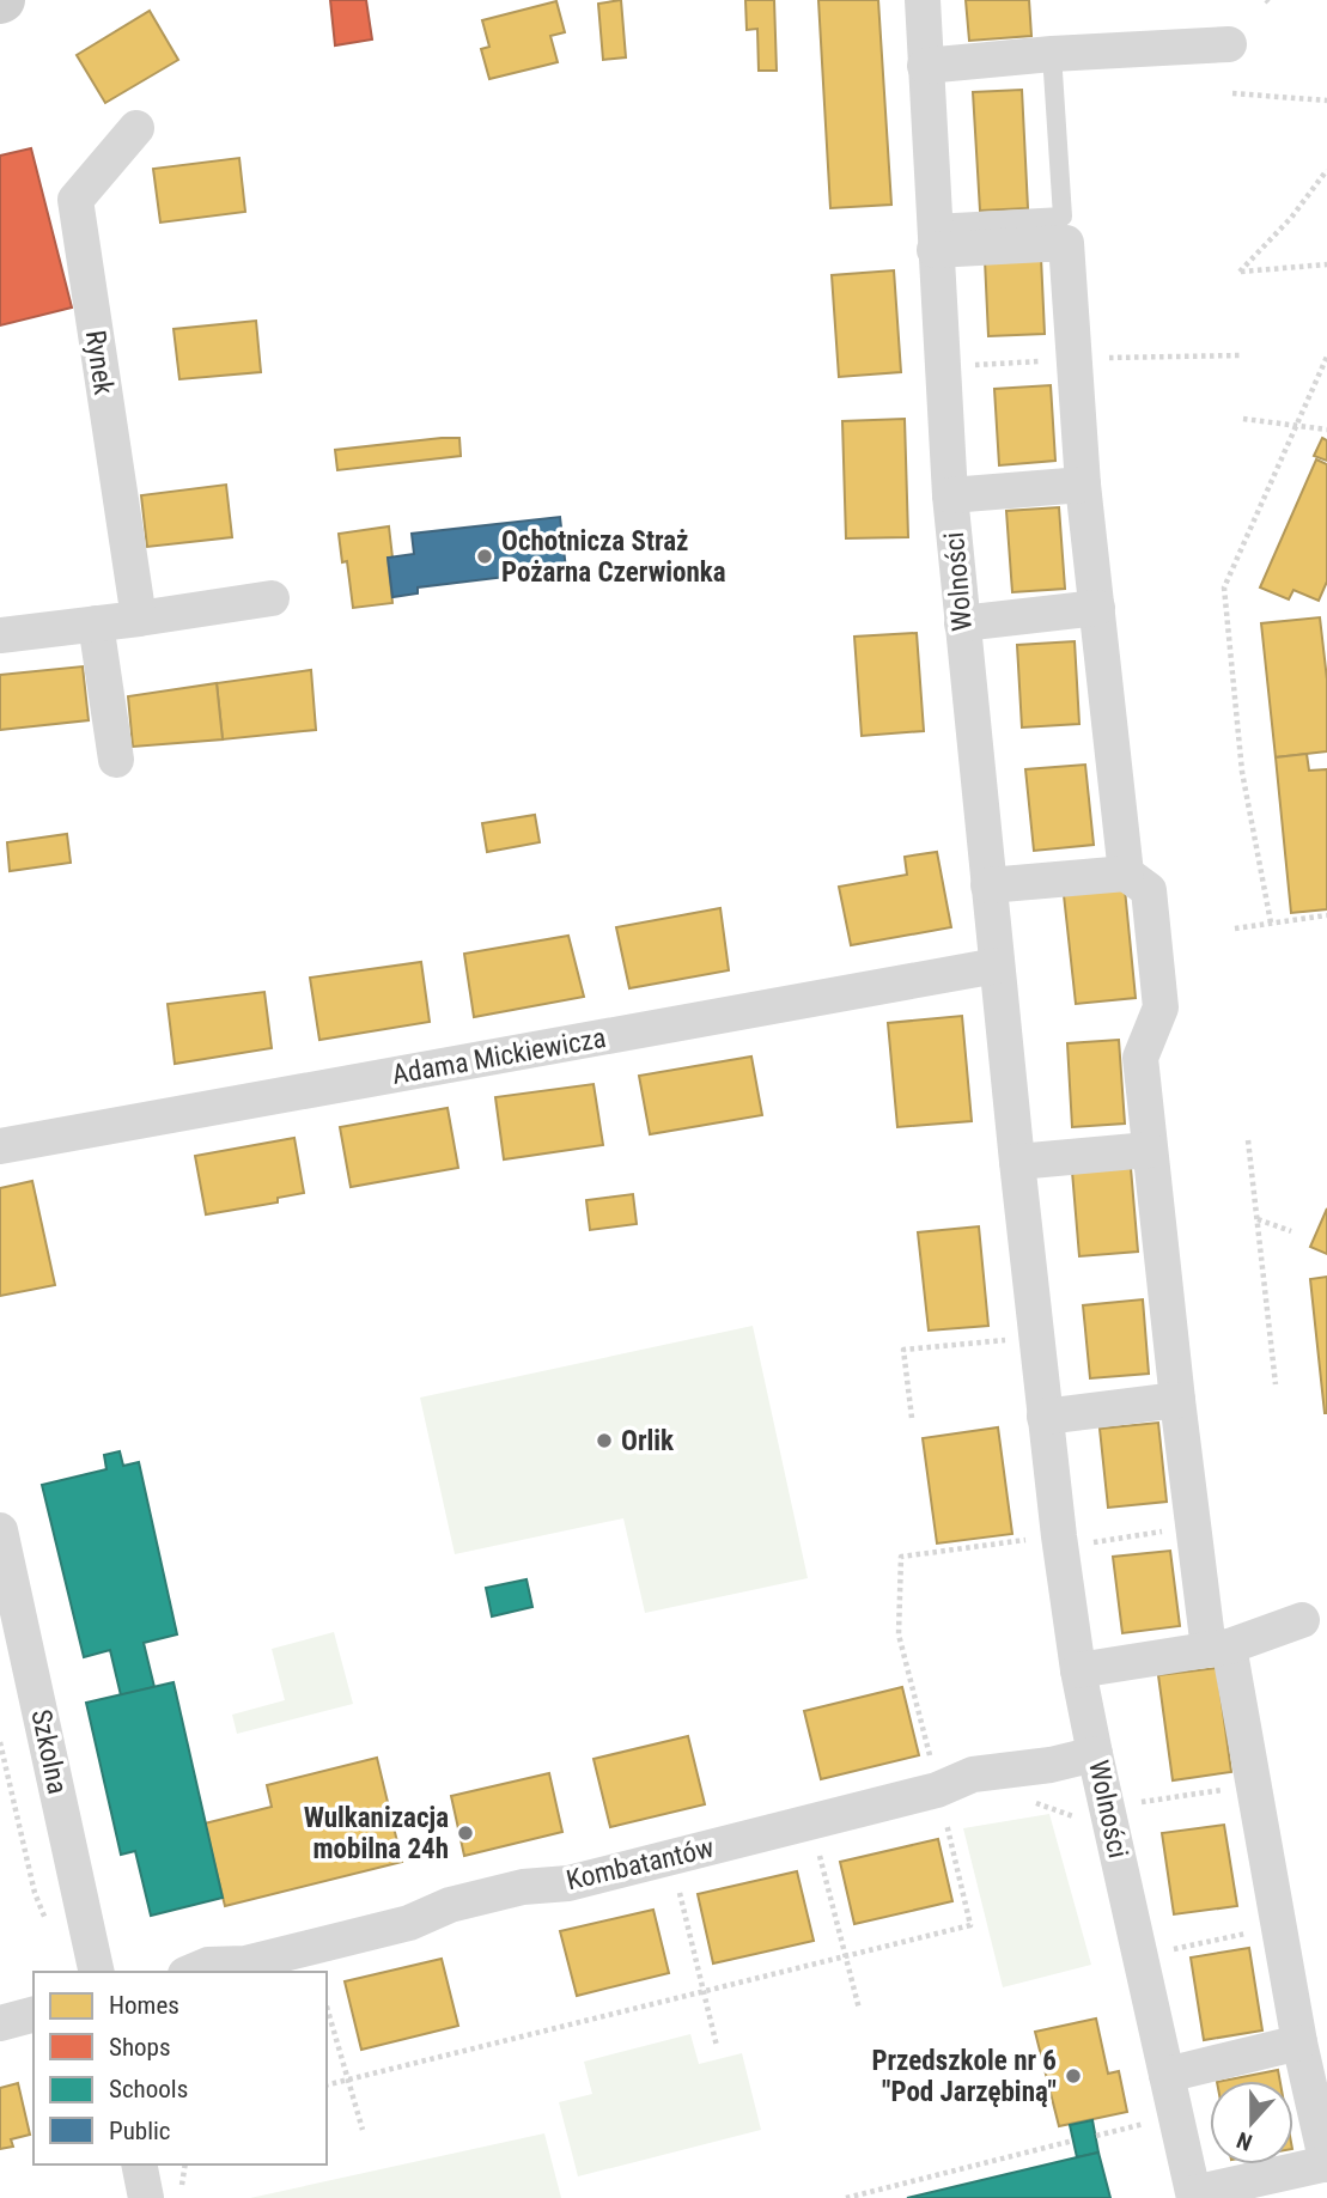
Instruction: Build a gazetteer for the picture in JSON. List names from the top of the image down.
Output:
{
  "streets": {
    "street": [
      "Rynek",
      "Wolności",
      "Adama Mickiewicza",
      "Szkolna",
      "Kombatantów"
    ]
  },
  "crossings": [
    ["Wolności", "Adama Mickiewicza"],
    ["Wolności", "Kombatantów"]
  ],
  "places": [
    "Ochotnicza Straż Pożarna Czerwionka",
    "Orlik",
    "Wulkanizacja mobilna 24h",
    "Przedszkole nr 6 \"Pod Jarzębiną\""
  ],
  "legend": [
    "Homes",
    "Shops",
    "Schools",
    "Public"
  ],
  "north": "bottom"
}
